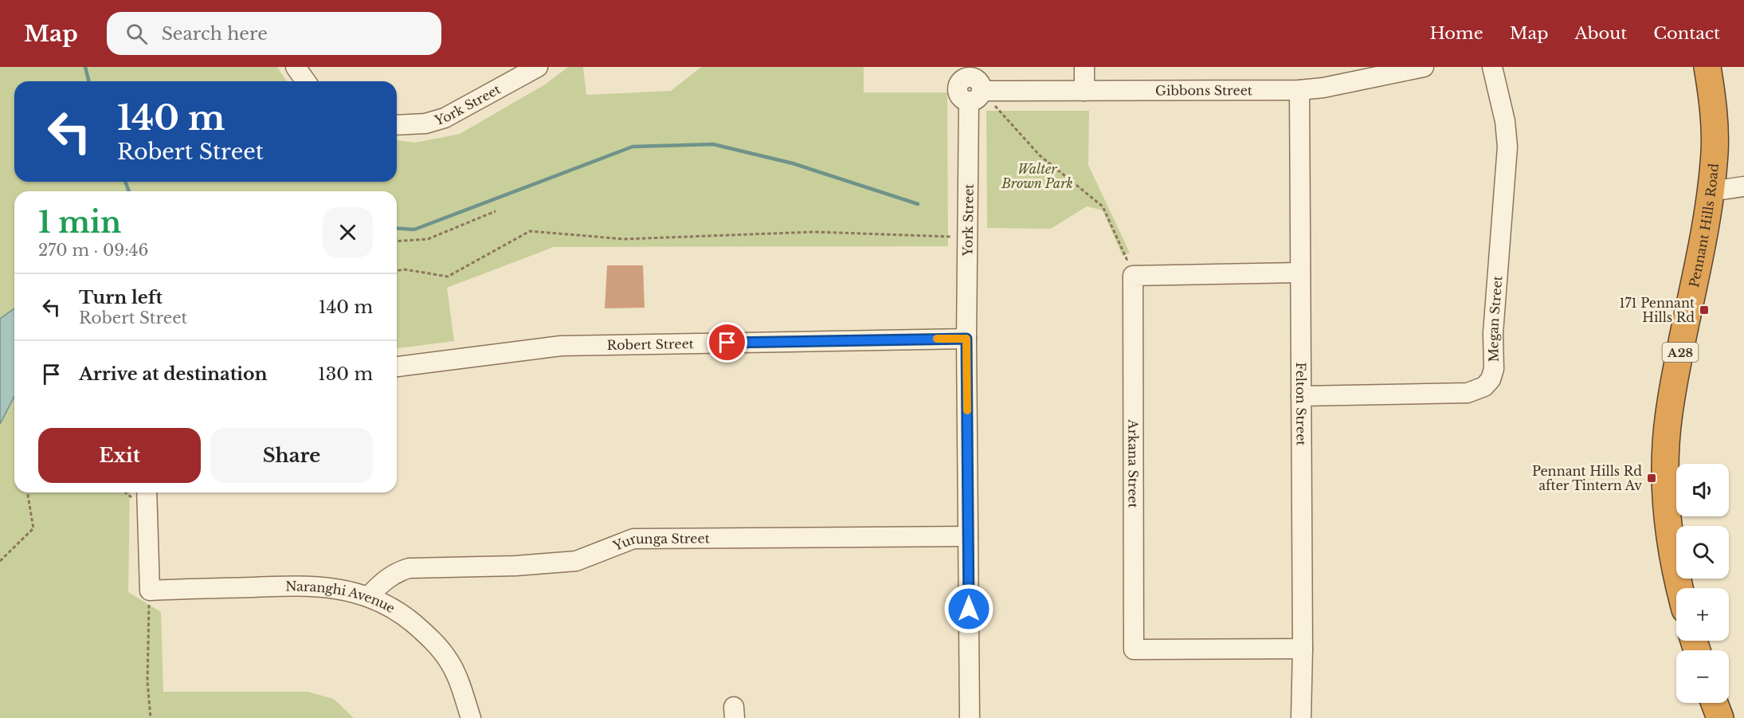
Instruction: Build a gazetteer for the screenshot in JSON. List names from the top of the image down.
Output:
{
  "streets": {
    "highway": ["Pennant Hills Road", "A28"],
    "street": [
      "Gibbons Street",
      "York Street",
      "Megan Street",
      "Robert Street",
      "Felton Street",
      "Arkana Street",
      "Yurunga Street",
      "Naranghi Avenue"
    ]
  },
  "crossings": [
    ["Gibbons Street", "York Street"],
    ["Gibbons Street", "Felton Street"],
    ["York Street", "Robert Street"],
    ["York Street", "Yurunga Street"],
    ["Megan Street", "Felton Street"],
    ["Felton Street", "Arkana Street"],
    ["Yurunga Street", "Naranghi Avenue"]
  ],
  "parks": ["Walter Brown Park"],
  "places": {
    "transit": ["171 Pennant Hills Rd", "Pennant Hills Rd after Tintern Av"]
  },
  "page": {
    "header": "Map",
    "search": "Search here",
    "nav": [
      "Home",
      "Map",
      "About",
      "Contact"
    ],
    "turn": ["140 m", "Robert Street"],
    "heading": ["1 min", "270 m · 09:46"],
    "list": [
      {
        "name": "Turn left",
        "note": "Robert Street",
        "value": "140 m"
      },
      {
        "name": "Arrive at destination",
        "value": "130 m"
      }
    ],
    "buttons": ["Exit", "Share"],
    "map_buttons": ["+", "−"]
  }
}
